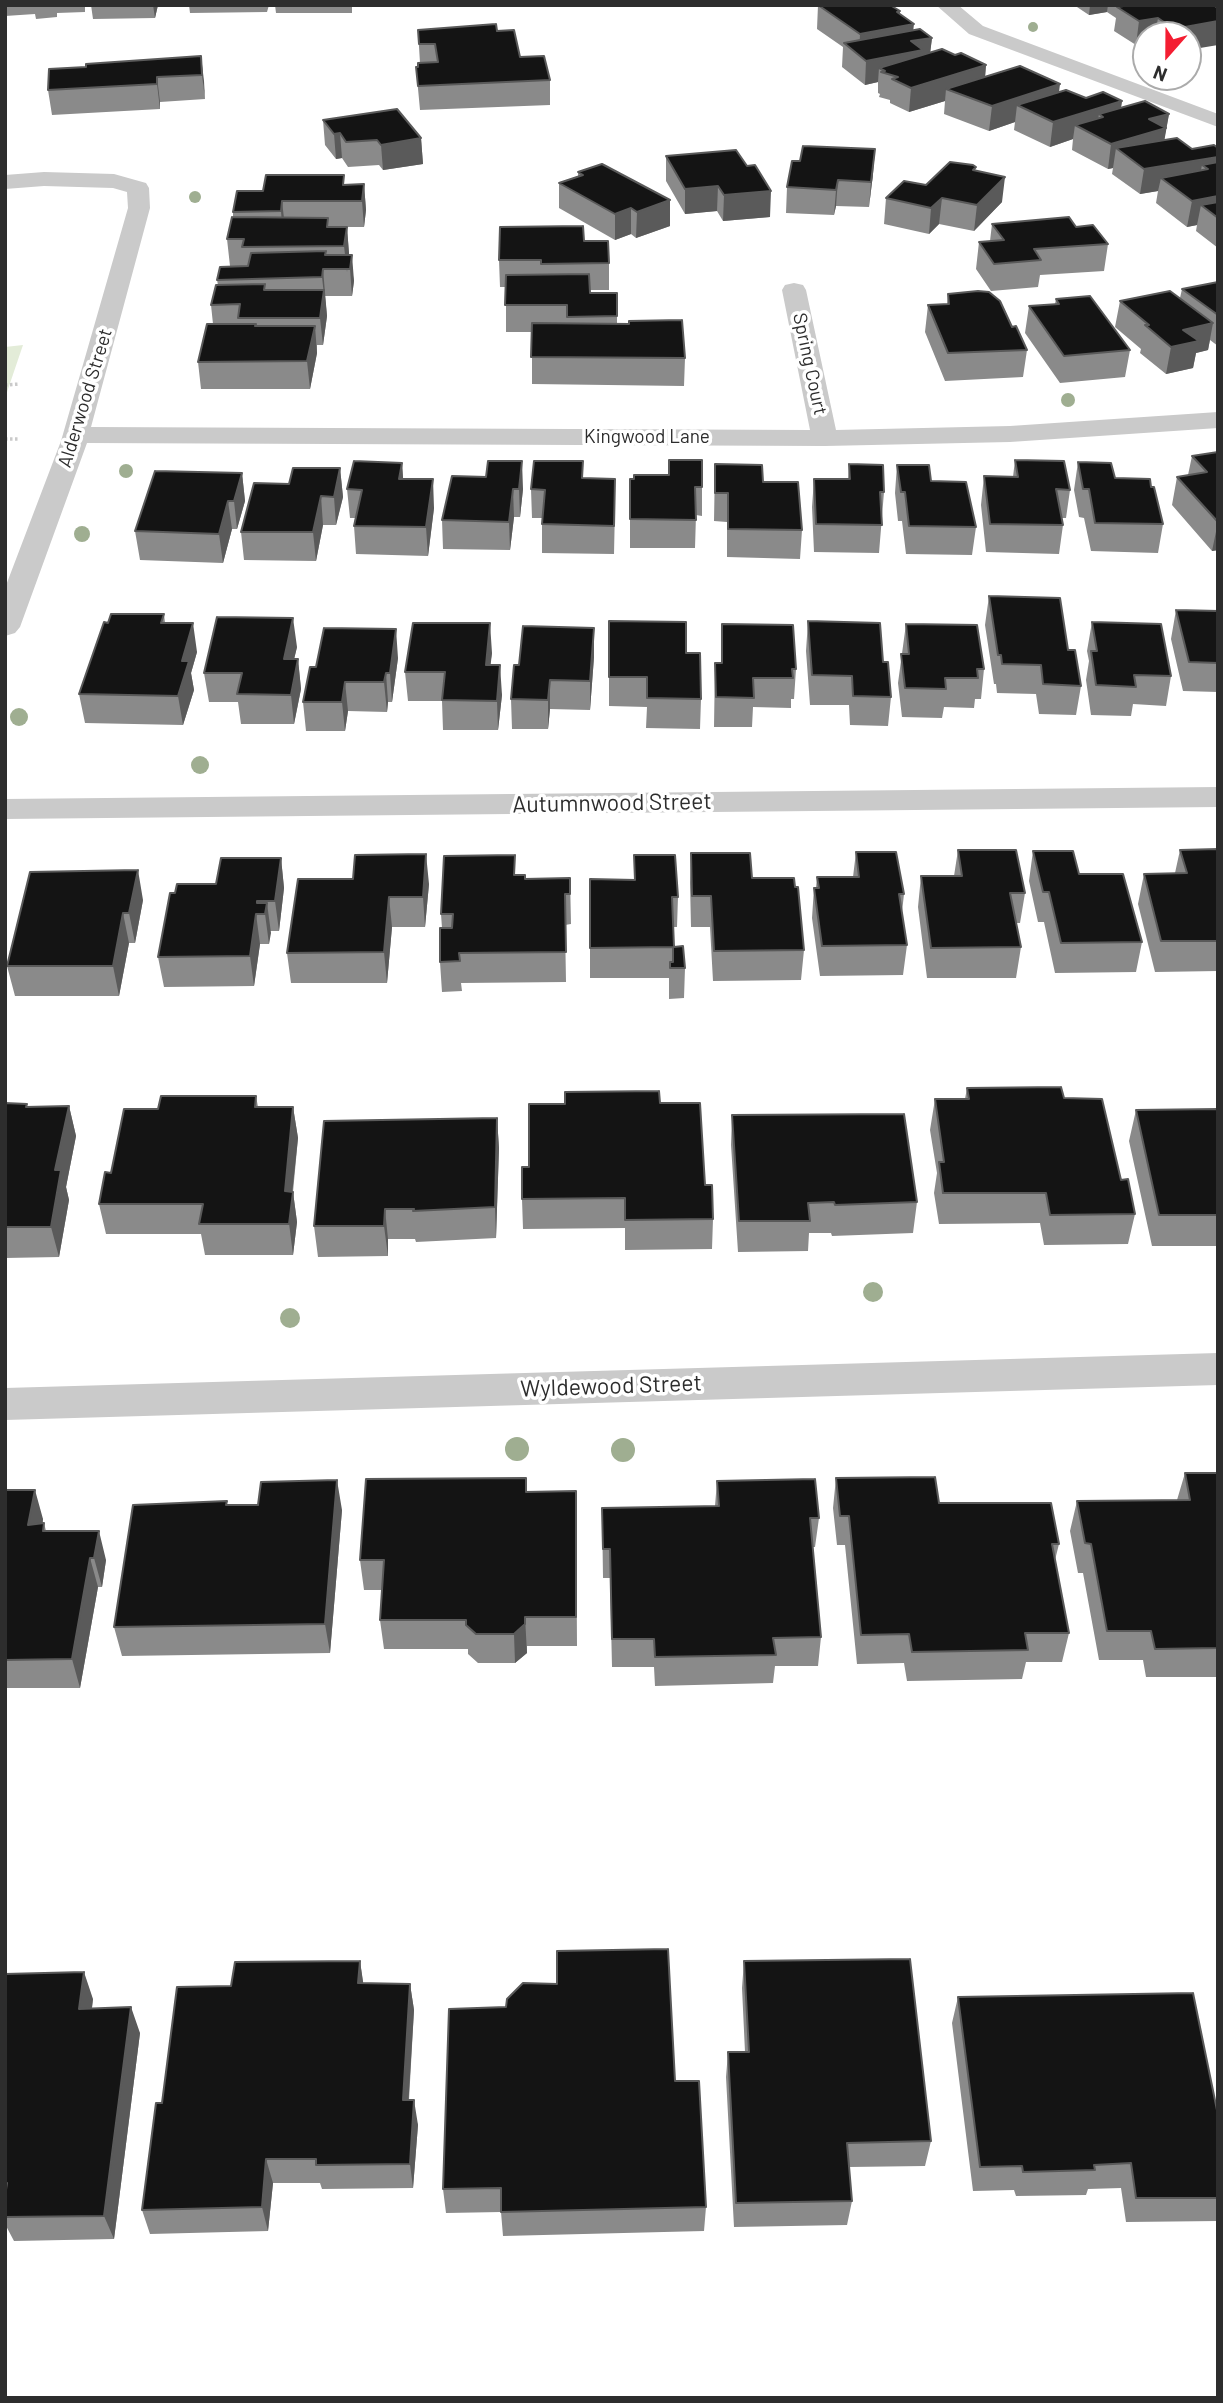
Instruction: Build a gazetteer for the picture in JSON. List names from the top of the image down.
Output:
{
  "streets": {
    "street": [
      "Spring Court",
      "Alderwood Street",
      "Kingwood Lane",
      "Autumnwood Street",
      "Wyldewood Street"
    ]
  },
  "crossings": [
    ["Spring Court", "Kingwood Lane"],
    ["Alderwood Street", "Kingwood Lane"]
  ],
  "north": "bottom"
}
